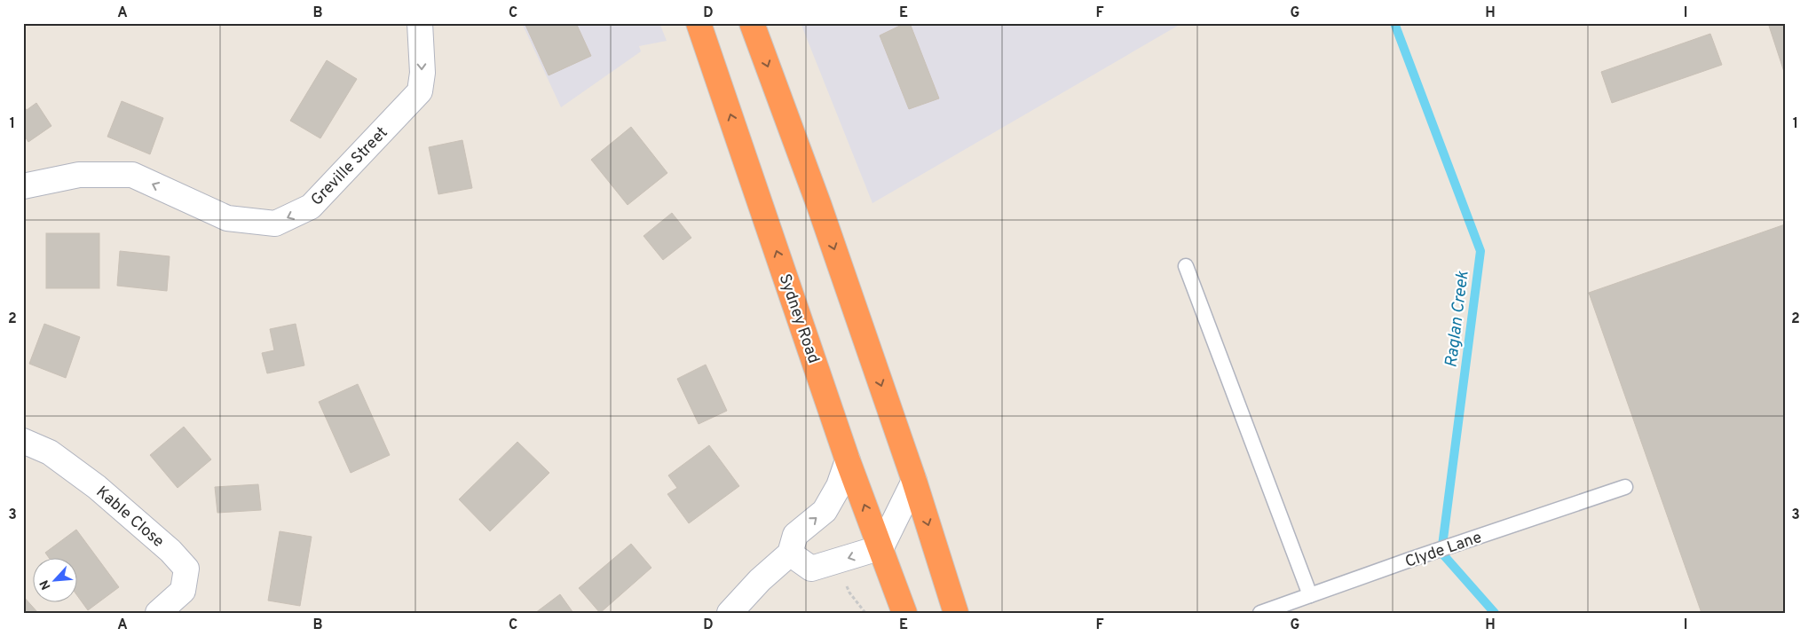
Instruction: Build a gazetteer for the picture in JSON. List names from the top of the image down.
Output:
{
  "streets": {
    "highway": ["Sydney Road"],
    "street": ["Greville Street", "Kable Close"],
    "lane": ["Clyde Lane"]
  },
  "one_way": ["Greville Street"],
  "water": ["Raglan Creek"],
  "north": "bottom left",
  "grid": {
    "columns": [
      "A",
      "B",
      "C",
      "D",
      "E",
      "F",
      "G",
      "H",
      "I"
    ],
    "rows": ["1", "2", "3"]
  }
}
